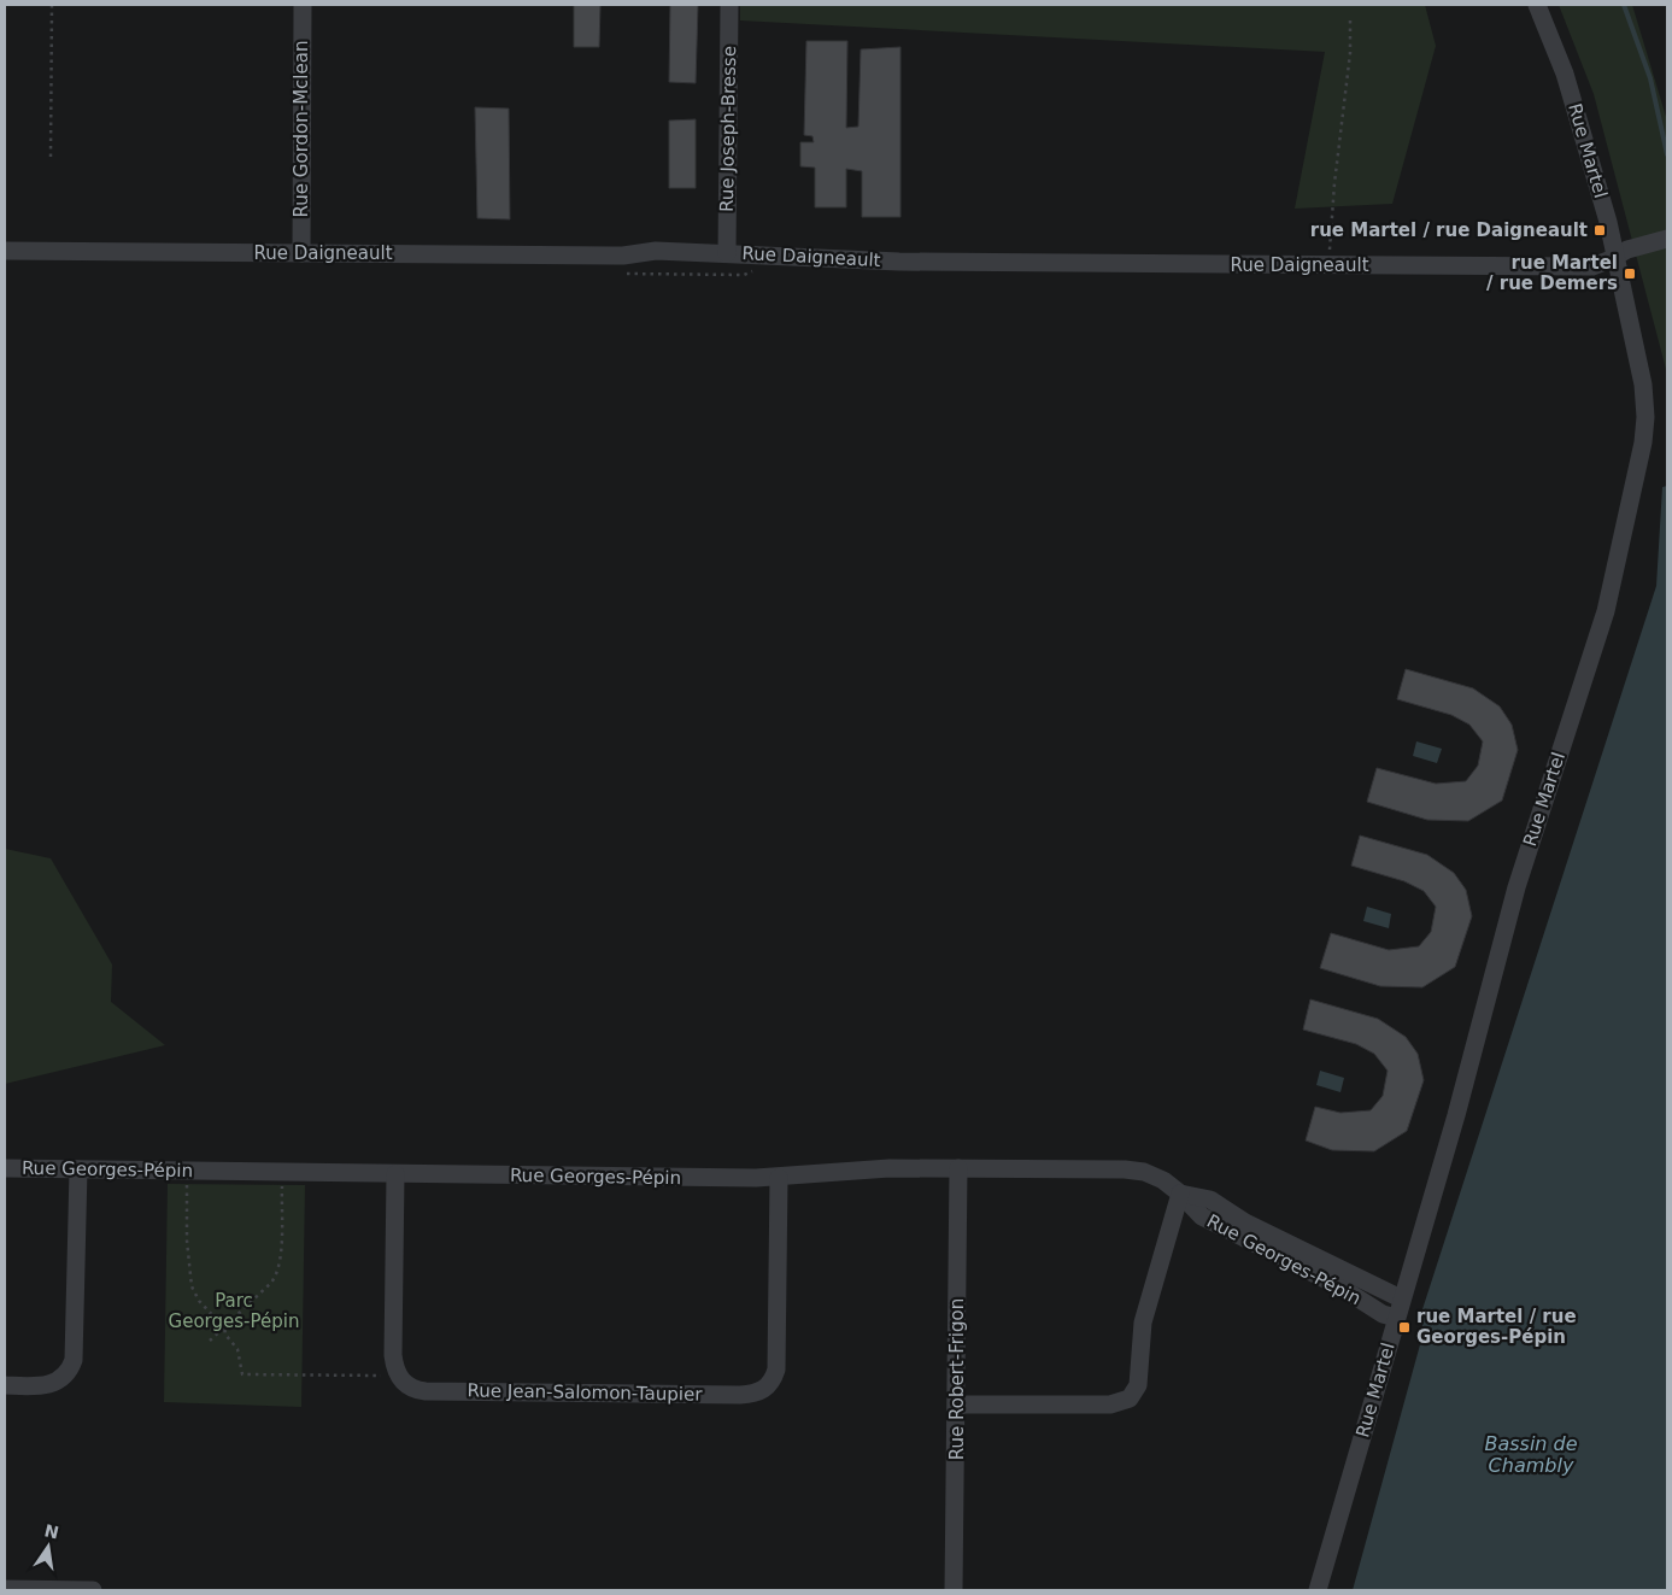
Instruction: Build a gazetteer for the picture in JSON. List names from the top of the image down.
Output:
{
  "streets": {
    "street": [
      "Rue Gordon-Mclean",
      "Rue Joseph-Bresse",
      "Rue Martel",
      "Rue Daigneault",
      "Rue Georges-Pépin",
      "Rue Robert-Frigon",
      "Rue Jean-Salomon-Taupier"
    ]
  },
  "crossings": [
    ["Rue Gordon-Mclean", "Rue Daigneault"],
    ["Rue Joseph-Bresse", "Rue Daigneault"],
    ["Rue Martel", "Rue Daigneault"],
    ["Rue Martel", "Rue Georges-Pépin"],
    ["Rue Georges-Pépin", "Rue Robert-Frigon"],
    ["Rue Georges-Pépin", "Rue Jean-Salomon-Taupier"]
  ],
  "water": ["Bassin de Chambly"],
  "parks": ["Parc Georges-Pépin"],
  "places": {
    "transit": ["rue Martel / rue Daigneault", "rue Martel / rue Demers", "rue Martel / rue Georges-Pépin"]
  },
  "north": "top"
}
